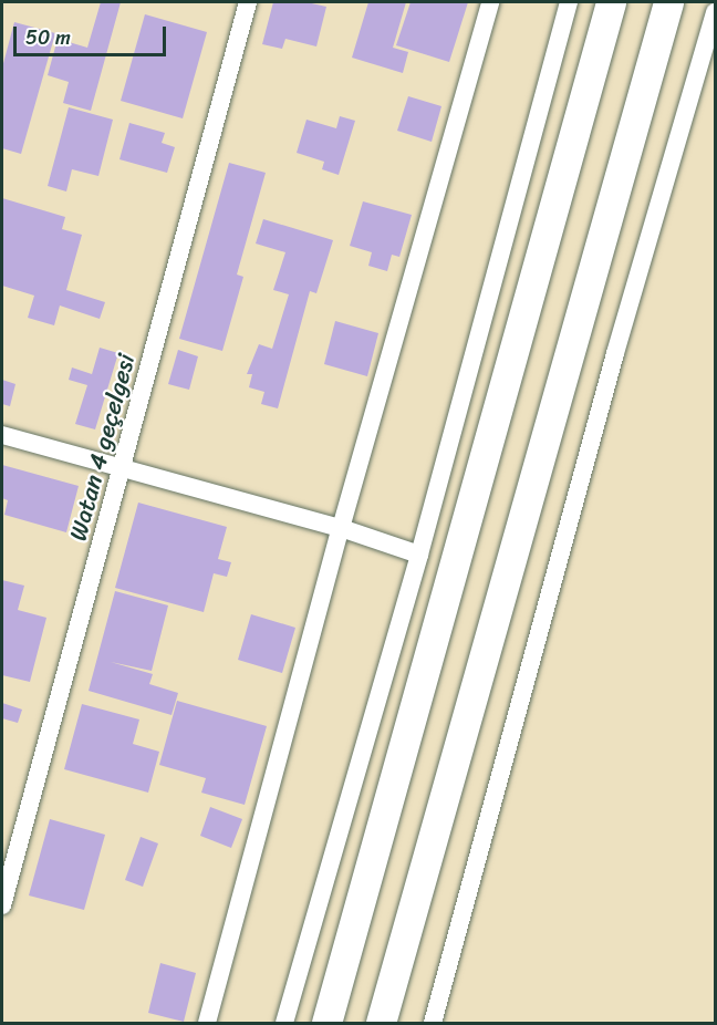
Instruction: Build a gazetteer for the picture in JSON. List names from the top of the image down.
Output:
{
  "streets": {
    "street": ["Watan 4 geçelgesi"]
  },
  "scale_bar": "50 m"
}
